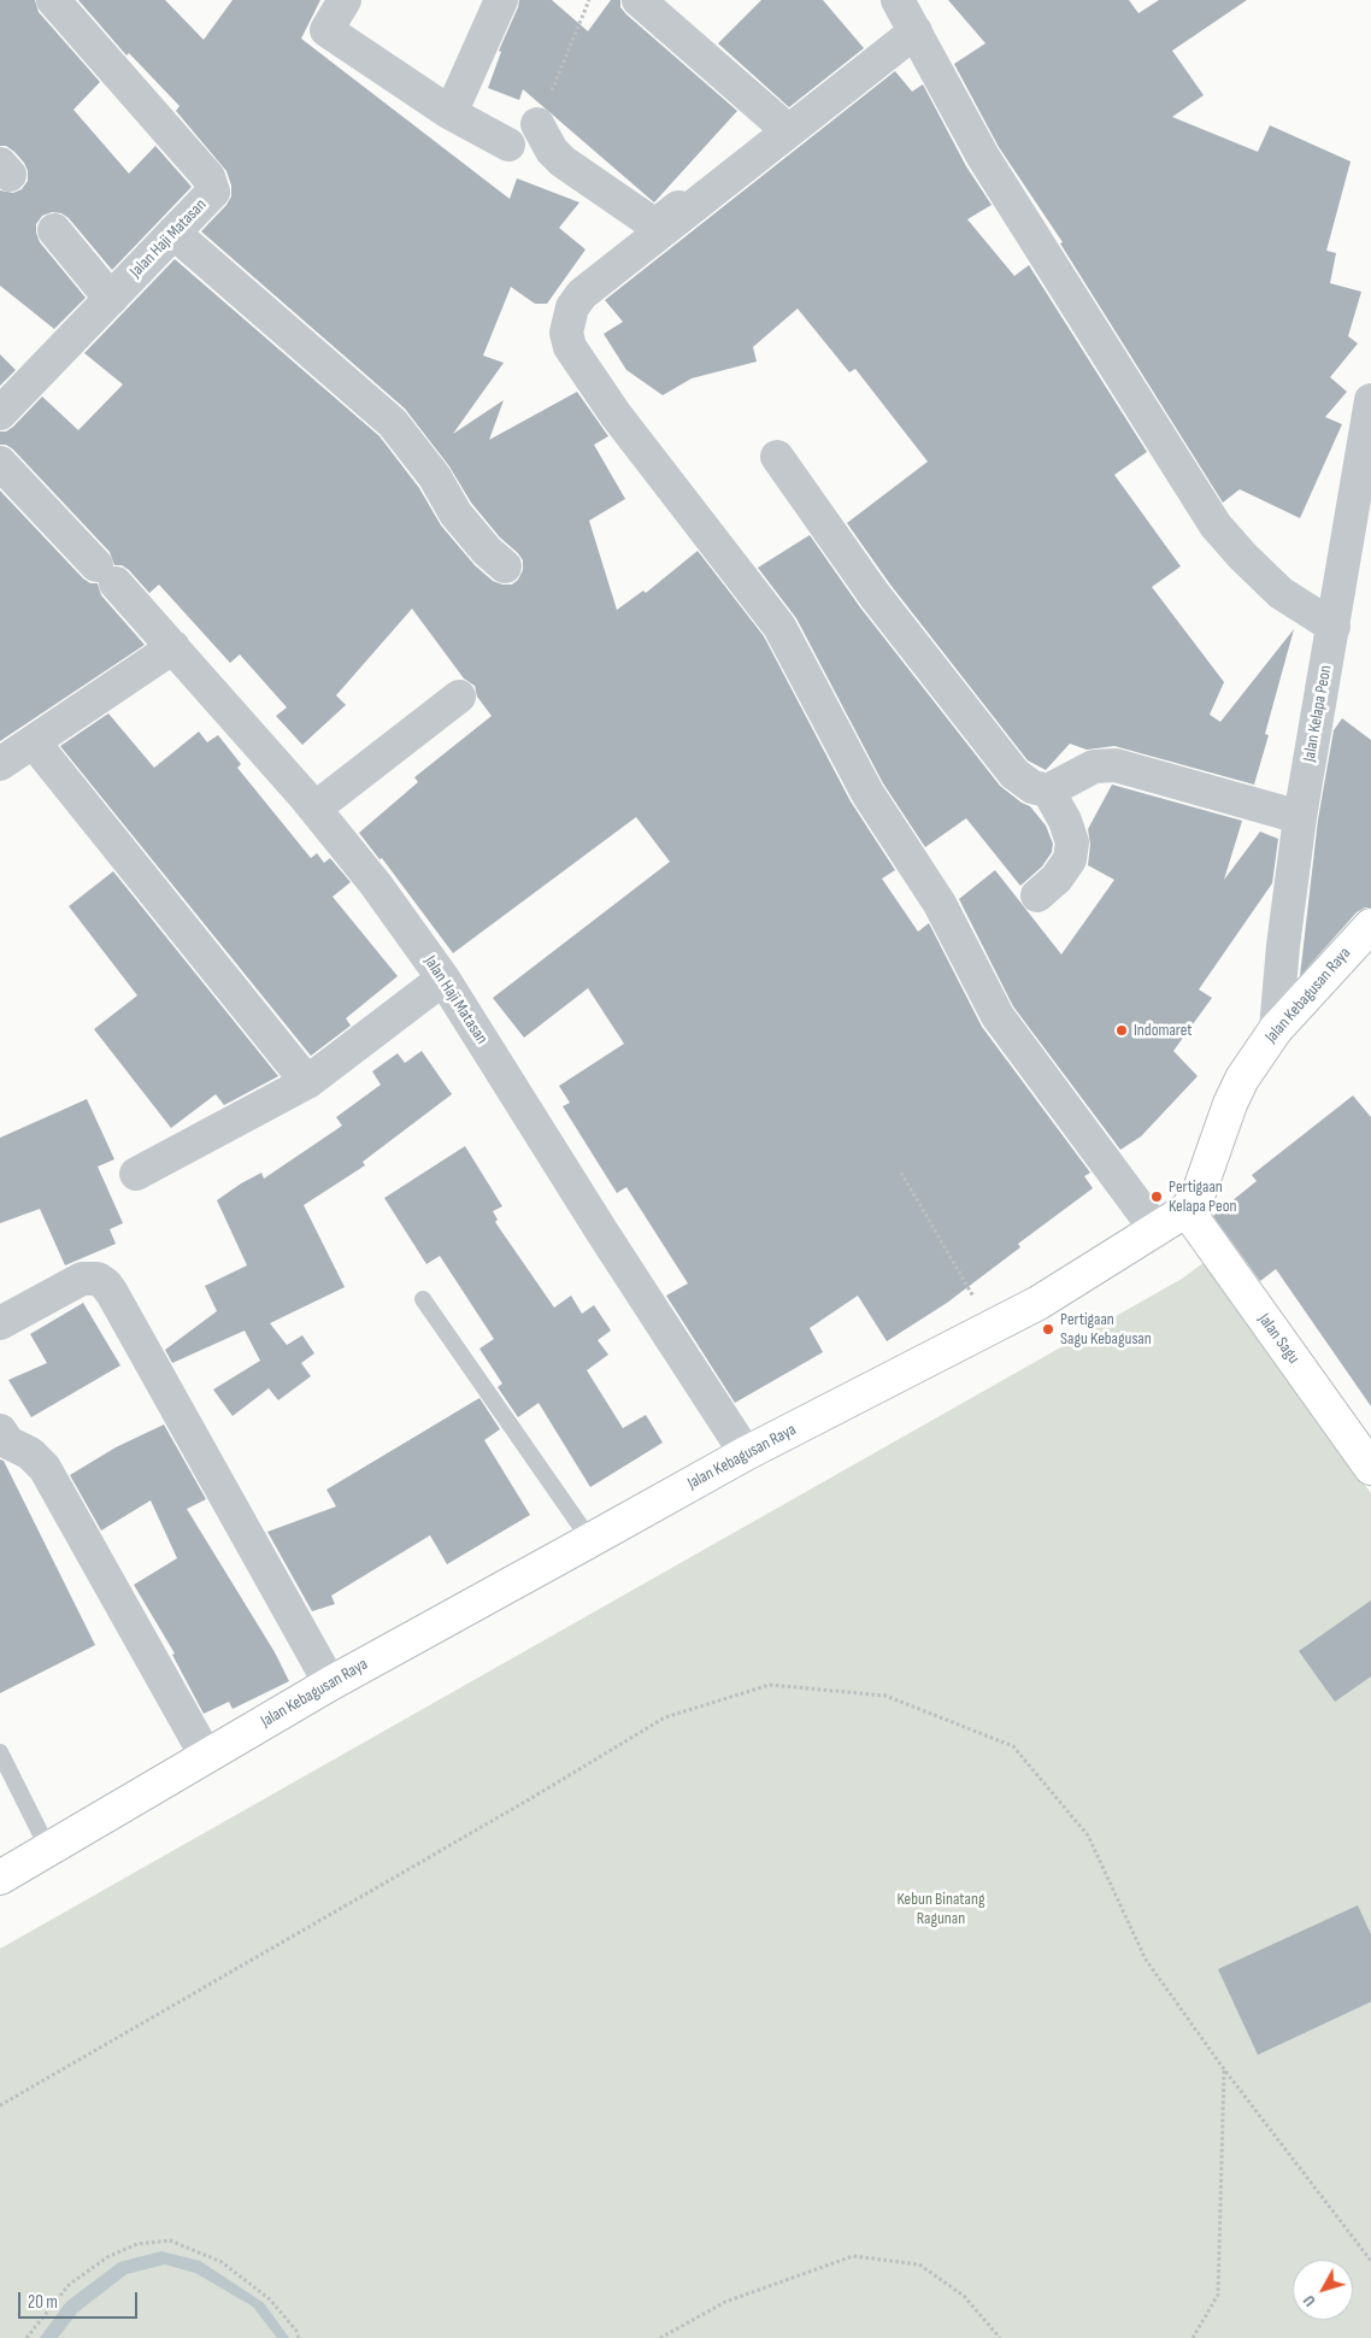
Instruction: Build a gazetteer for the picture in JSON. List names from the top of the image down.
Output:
{
  "streets": {
    "main road": ["Jalan Kebagusan Raya", "Jalan Sagu"],
    "street": ["Jalan Haji Matasan", "Jalan Kelapa Peon"]
  },
  "crossings": [
    ["Jalan Haji Matasan", "Jalan Kebagusan Raya"],
    ["Jalan Kelapa Peon", "Jalan Kebagusan Raya"],
    ["Jalan Kebagusan Raya", "Jalan Sagu"]
  ],
  "parks": ["Kebun Binatang Ragunan"],
  "places": ["Indomaret", "Pertigaan Kelapa Peon", "Pertigaan Sagu Kebagusan"],
  "scale_bar": "20 m",
  "north": "bottom left"
}
